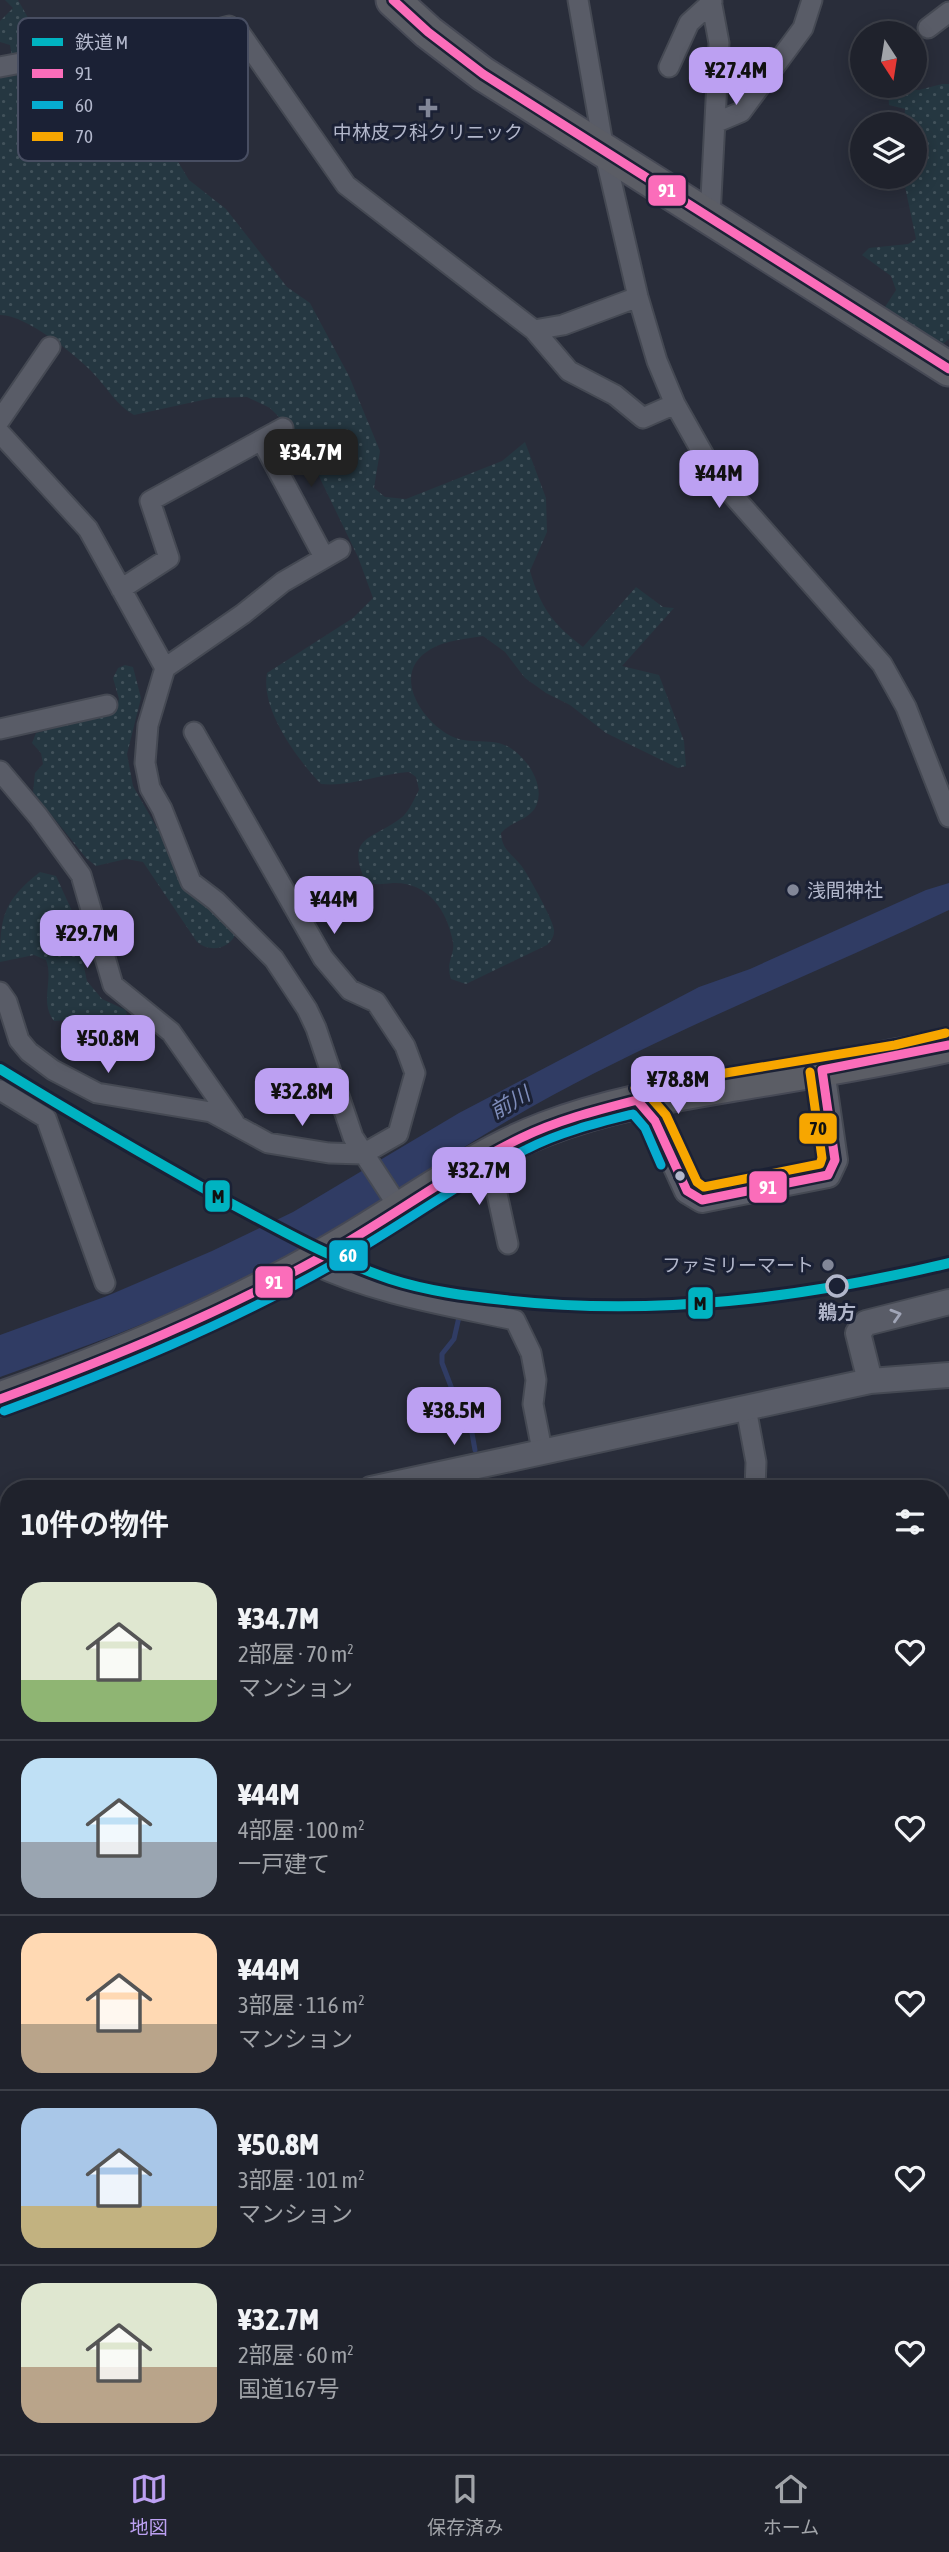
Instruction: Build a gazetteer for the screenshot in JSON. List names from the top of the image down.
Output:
{
  "water": ["前川"],
  "places": {
    "health": ["中林皮フ科クリニック"],
    "other": ["浅間神社", "ファミリーマート", "鵜方"]
  },
  "lines": [
    "transit line 91",
    "transit line 70",
    "rail line M",
    "transit line 60"
  ],
  "legend": [
    "鉄道 M",
    "91",
    "60",
    "70"
  ],
  "north": "bottom",
  "page": {
    "price": [
      "¥27.4M",
      "¥34.7M",
      "¥44M",
      "¥44M",
      "¥29.7M",
      "¥50.8M",
      "¥78.8M",
      "¥32.8M",
      "¥32.7M",
      "¥38.5M"
    ],
    "heading": "10件の物件",
    "list": [
      {
        "name": "¥34.7M",
        "note": "2部屋 · 70 m² · マンション"
      },
      {
        "name": "¥44M",
        "note": "4部屋 · 100 m² · 一戸建て"
      },
      {
        "name": "¥44M",
        "note": "3部屋 · 116 m² · マンション"
      },
      {
        "name": "¥50.8M",
        "note": "3部屋 · 101 m² · マンション"
      },
      {
        "name": "¥32.7M",
        "note": "2部屋 · 60 m² · 国道167号"
      }
    ],
    "tabs": ["地図", "保存済み", "ホーム"]
  }
}
